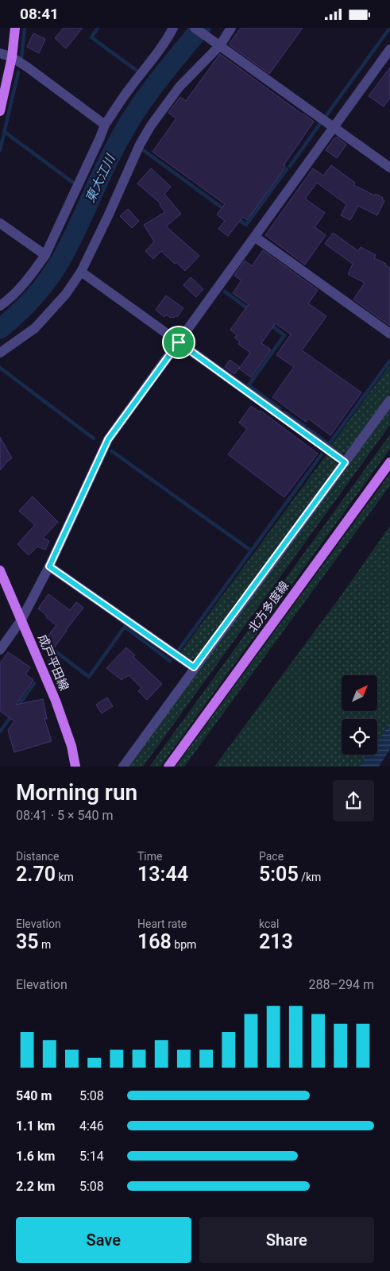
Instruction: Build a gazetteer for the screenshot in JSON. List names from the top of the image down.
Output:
{
  "streets": {
    "main road": ["北方多度線", "成戸平田線"]
  },
  "water": ["東大江川"],
  "north": "top right",
  "page": {
    "status": "08:41",
    "heading": ["Morning run", "08:41 · 5 × 540 m"],
    "stats": [
      ["Distance", "2.70 km"],
      ["Time", "13:44"],
      ["Pace", "5:05 /km"],
      ["Elevation", "35 m"],
      ["Heart rate", "168 bpm"],
      ["kcal", "213"]
    ],
    "chart": ["Elevation", "288–294 m"],
    "list": [
      {
        "name": "540 m",
        "note": "5:08"
      },
      {
        "name": "1.1 km",
        "note": "4:46"
      },
      {
        "name": "1.6 km",
        "note": "5:14"
      },
      {
        "name": "2.2 km",
        "note": "5:08"
      }
    ],
    "buttons": ["Save", "Share"]
  }
}
